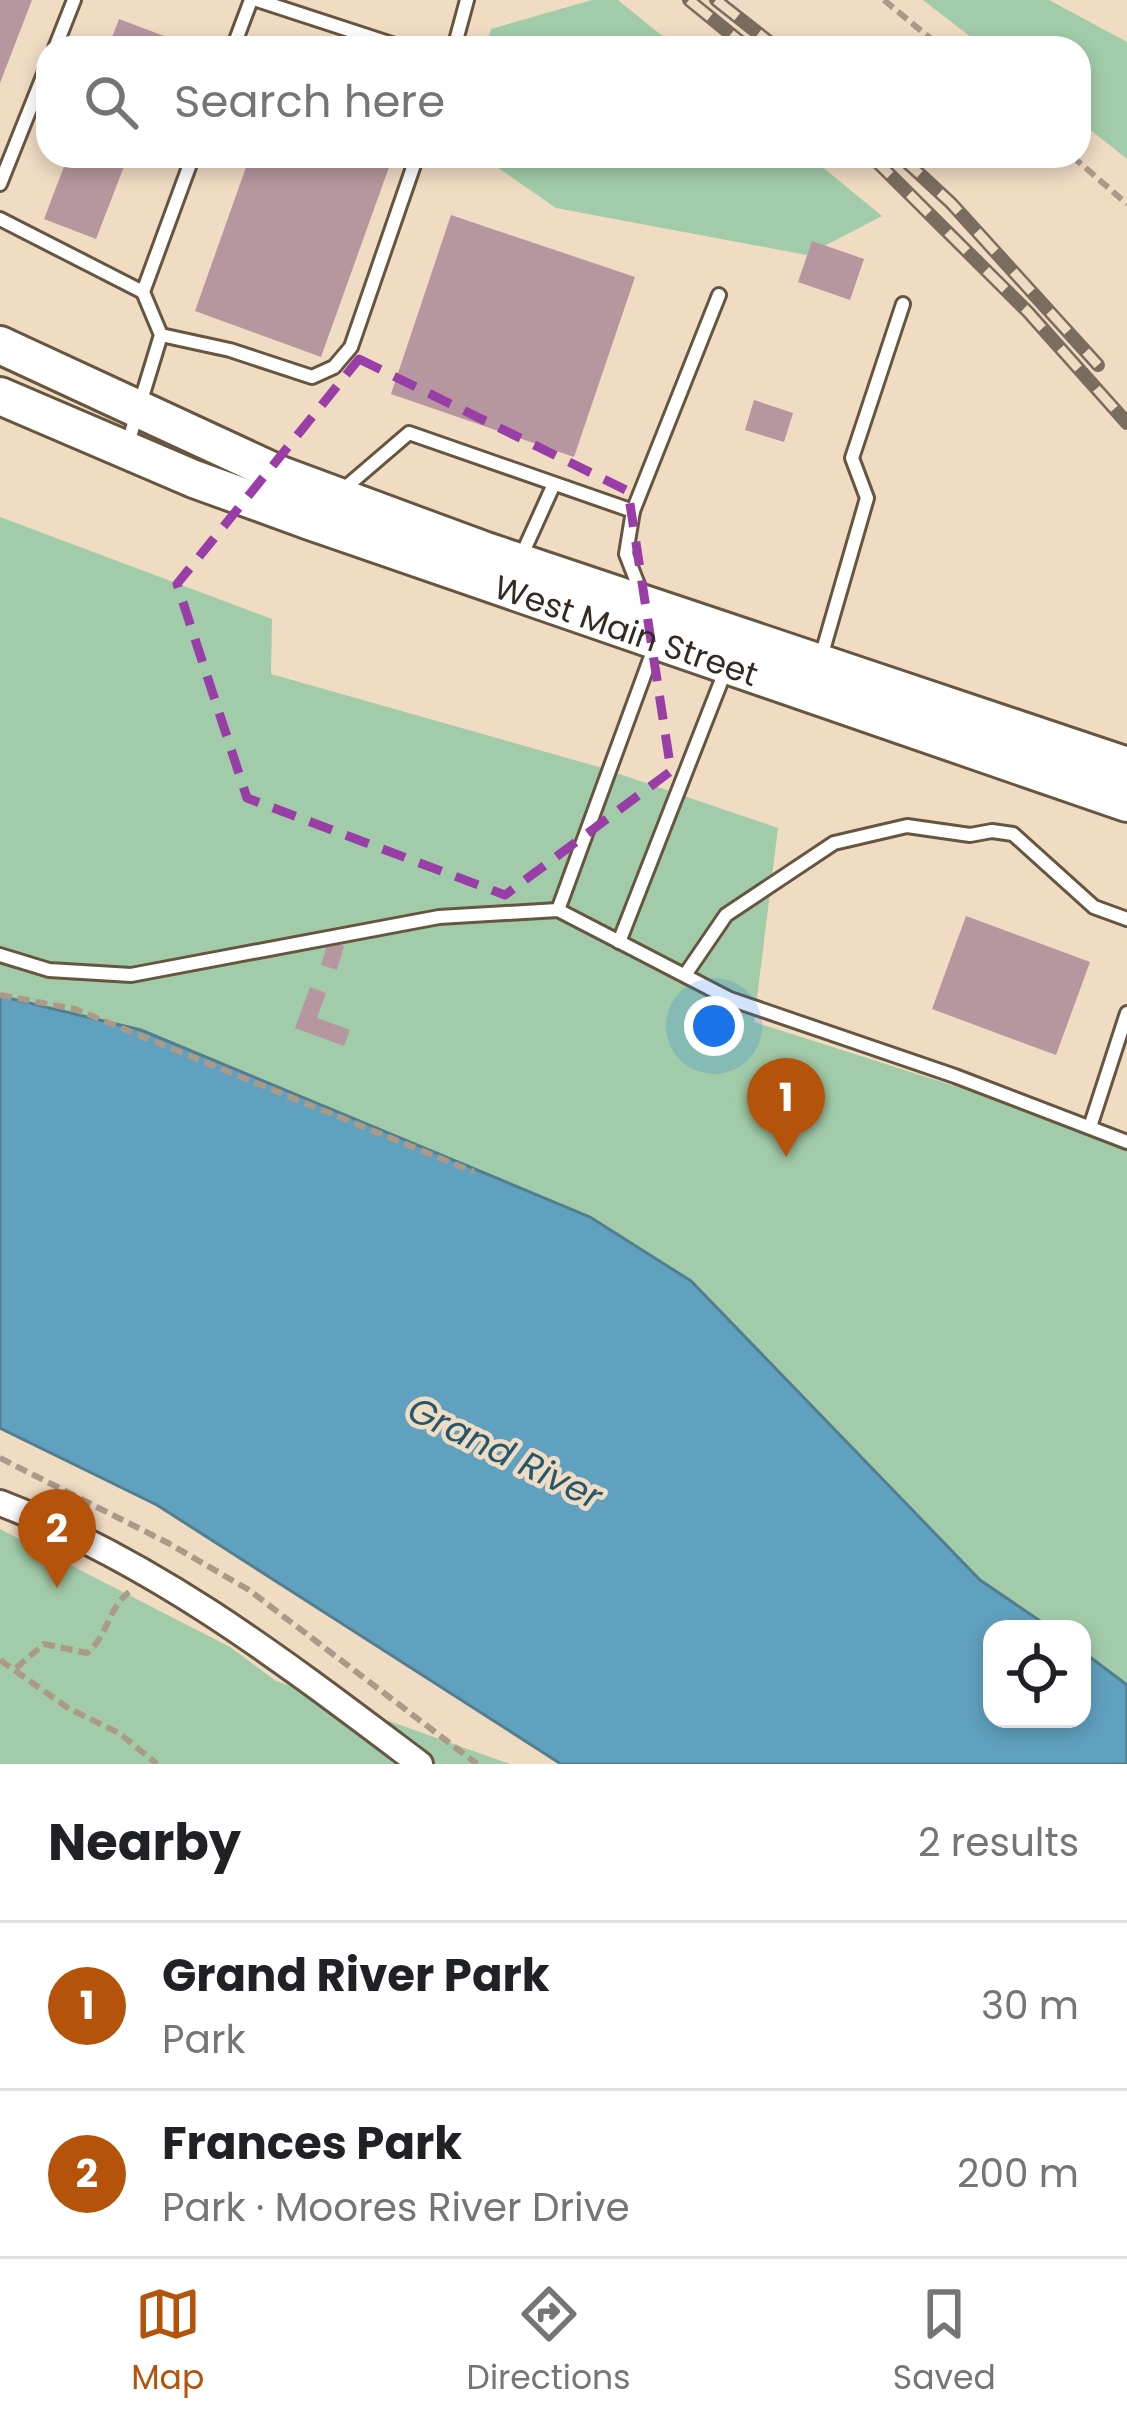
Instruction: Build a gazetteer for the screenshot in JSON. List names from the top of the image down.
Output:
{
  "streets": {
    "main road": ["West Main Street"]
  },
  "water": ["Grand River"],
  "page": {
    "search": "Search here",
    "pins": ["1", "2"],
    "heading": ["Nearby", "2 results"],
    "list": [
      {
        "mark": "1",
        "name": "Grand River Park",
        "note": "Park",
        "value": "30 m"
      },
      {
        "mark": "2",
        "name": "Frances Park",
        "note": "Park · Moores River Drive",
        "value": "200 m"
      }
    ],
    "nav": ["Map", "Directions", "Saved"]
  }
}
